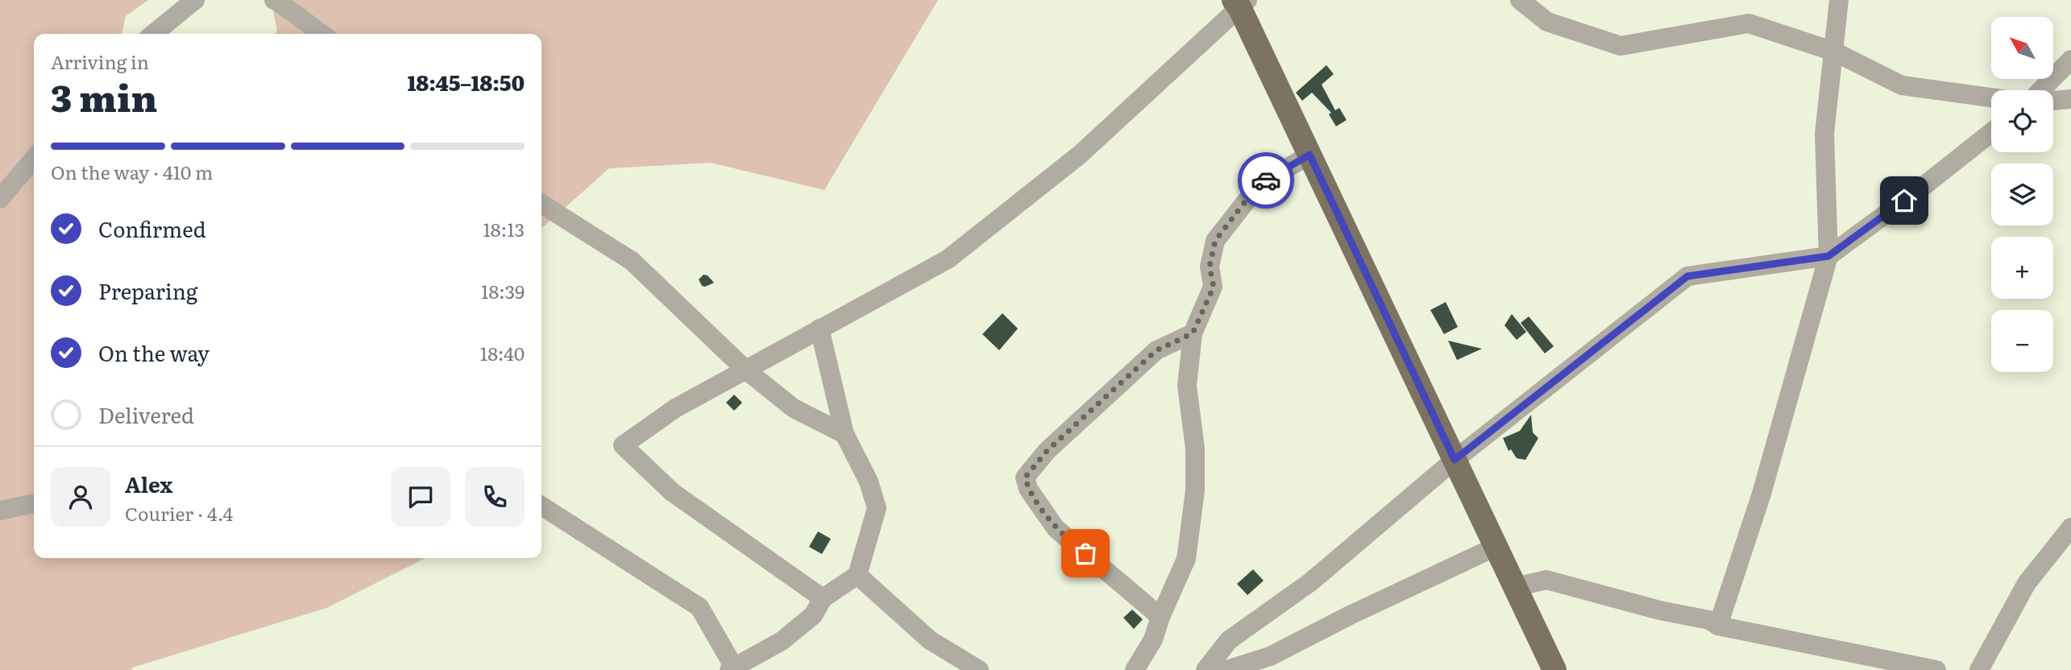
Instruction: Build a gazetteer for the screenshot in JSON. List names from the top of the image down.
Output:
{
  "north": "top left",
  "page": {
    "map_buttons": ["+", "−"],
    "heading": ["3 min", "Arriving in", "18:45–18:50"],
    "panel": ["Alex", "Courier · 4.4"],
    "bar": "On the way · 410 m",
    "list": [
      ["Confirmed", "18:13"],
      ["Preparing", "18:39"],
      ["On the way", "18:40"],
      "Delivered"
    ]
  }
}
